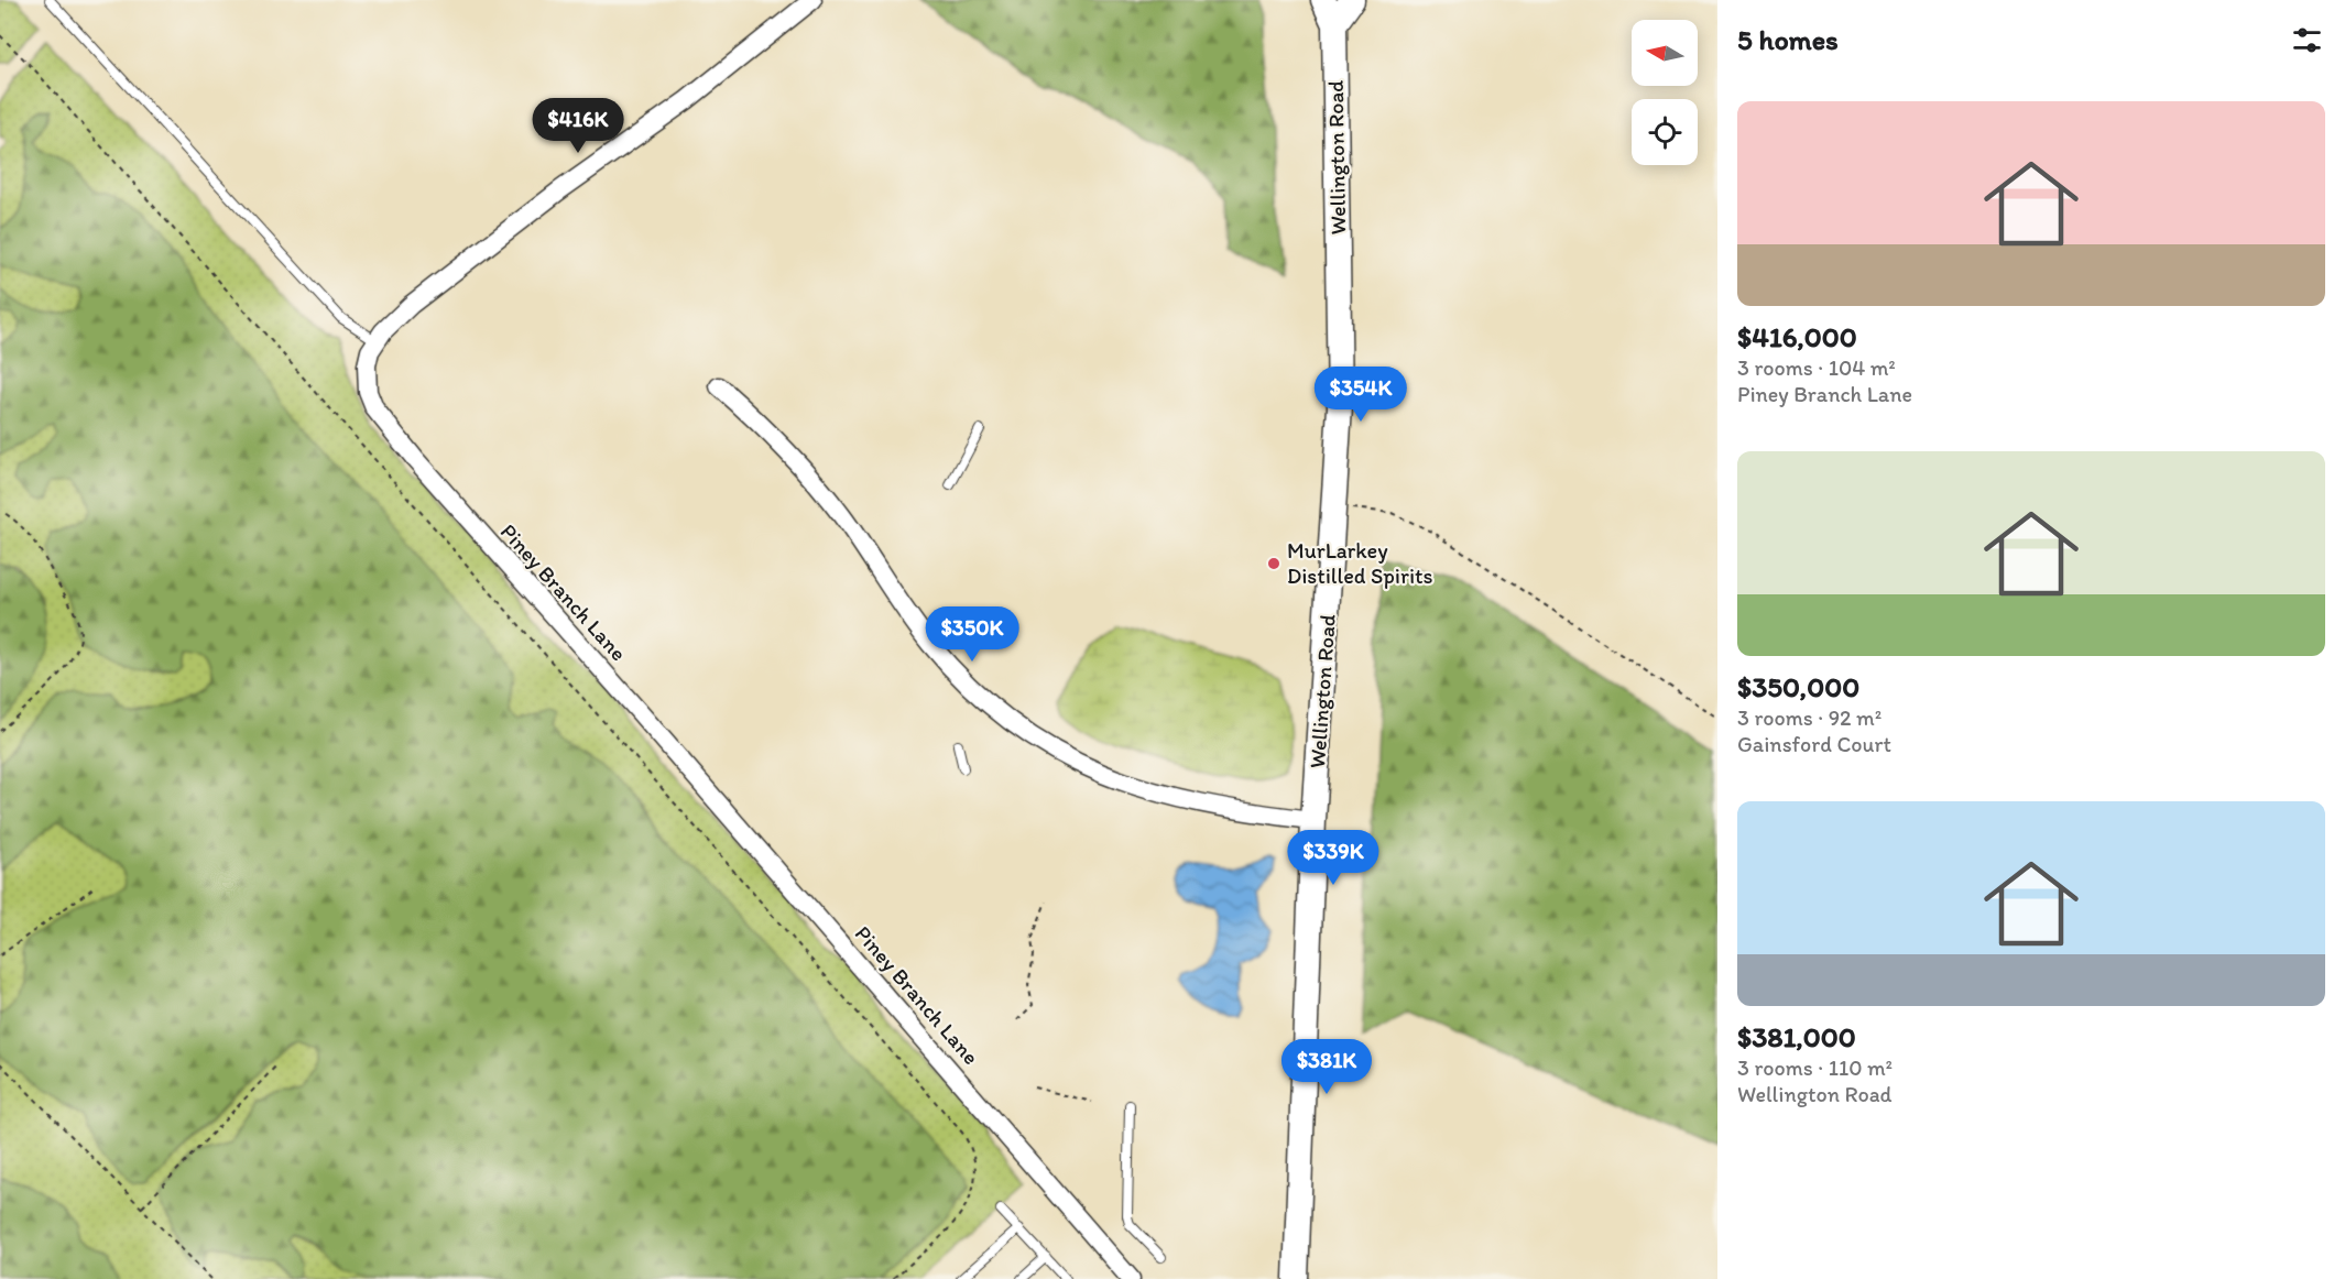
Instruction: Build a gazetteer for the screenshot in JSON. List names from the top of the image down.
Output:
{
  "streets": {
    "main road": ["Wellington Road"],
    "street": ["Piney Branch Lane"]
  },
  "places": ["MurLarkey Distilled Spirits"],
  "north": "left",
  "page": {
    "heading": "5 homes",
    "list": [
      {
        "name": "$416,000",
        "note": "3 rooms · 104 m² · Piney Branch Lane"
      },
      {
        "name": "$350,000",
        "note": "3 rooms · 92 m² · Gainsford Court"
      },
      {
        "name": "$381,000",
        "note": "3 rooms · 110 m² · Wellington Road"
      }
    ],
    "price": [
      "$416K",
      "$354K",
      "$350K",
      "$339K",
      "$381K"
    ]
  }
}
